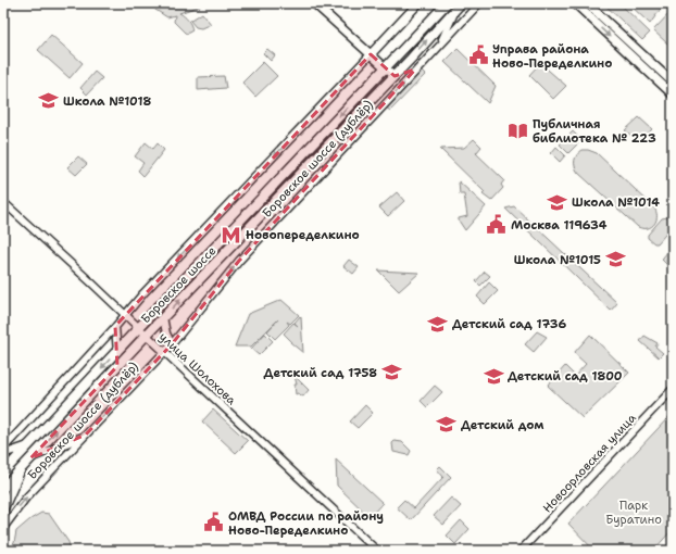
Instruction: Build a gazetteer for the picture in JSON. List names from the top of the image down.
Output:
{
  "streets": {
    "main road": ["Боровское шоссе"],
    "street": ["Боровское шоссе (дублёр)", "улица Шолохова", "Новоорловская улица"]
  },
  "crossings": [
    ["Боровское шоссе (дублёр)", "улица Шолохова"],
    ["Боровское шоссе", "улица Шолохова"]
  ],
  "parks": ["Парк Буратино"],
  "places": {
    "public building": ["Управа района Ново-Переделкино", "Москва 119634", "ОМВД России по району Ново-Переделкино"],
    "school or university": [
      "Школа №1018",
      "Школа №1014",
      "Школа №1015",
      "Детский сад 1736",
      "Детский сад 1758",
      "Детский сад 1800",
      "Детский дом"
    ],
    "library": ["Публичная библиотека № 223"],
    "metro station": ["Новопеределкино"]
  }
}
